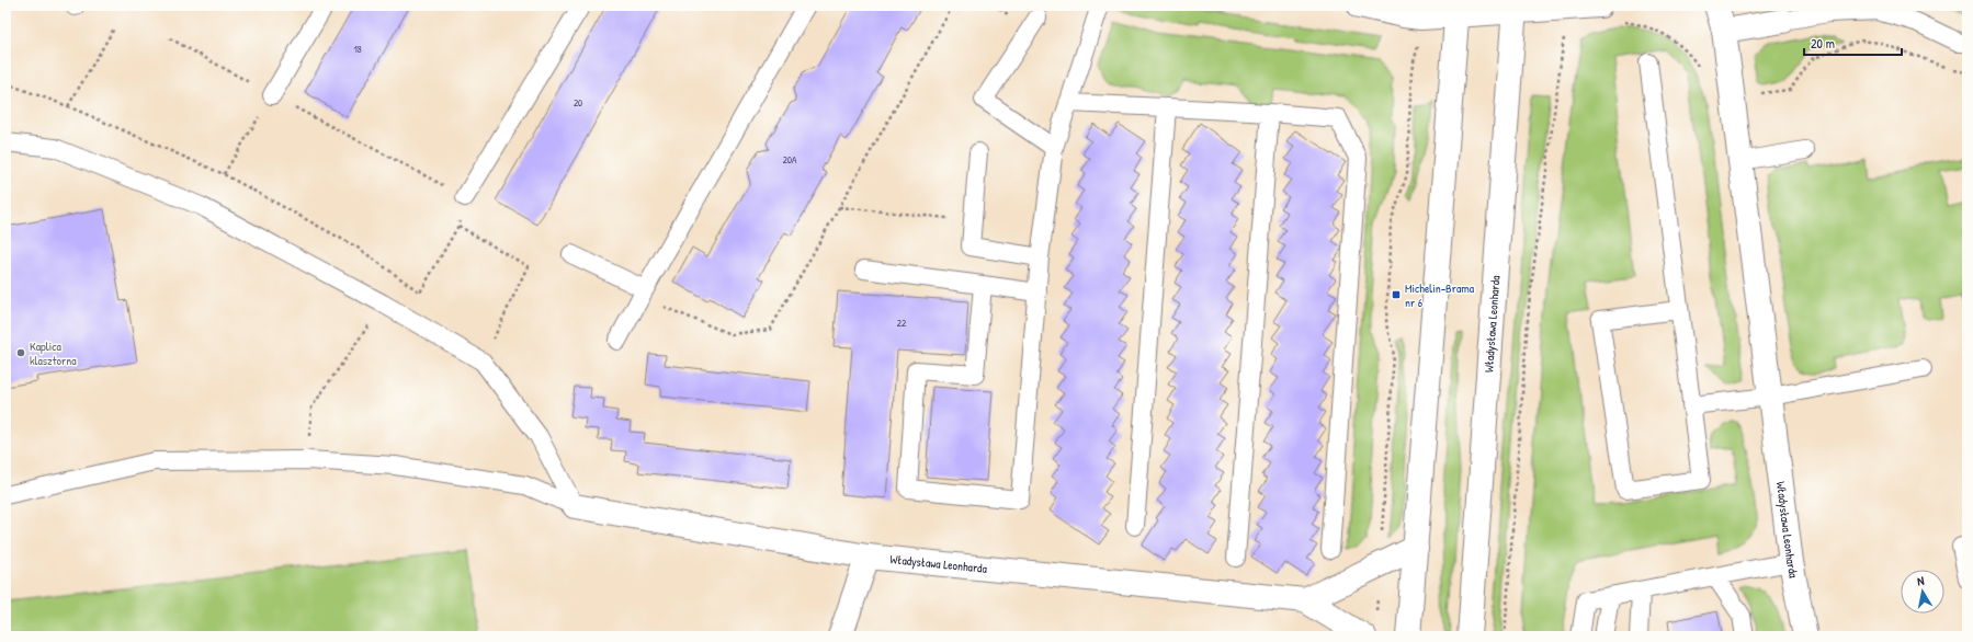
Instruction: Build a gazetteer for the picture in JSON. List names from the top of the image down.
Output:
{
  "streets": {
    "street": ["Władysława Leonharda"]
  },
  "places": {
    "transit": ["Michelin-Brama nr 6"],
    "other": ["Kaplica klasztorna"]
  },
  "house_numbers": [
    "18",
    "20",
    "20A",
    "22"
  ],
  "scale_bar": "20 m",
  "north": "top"
}
